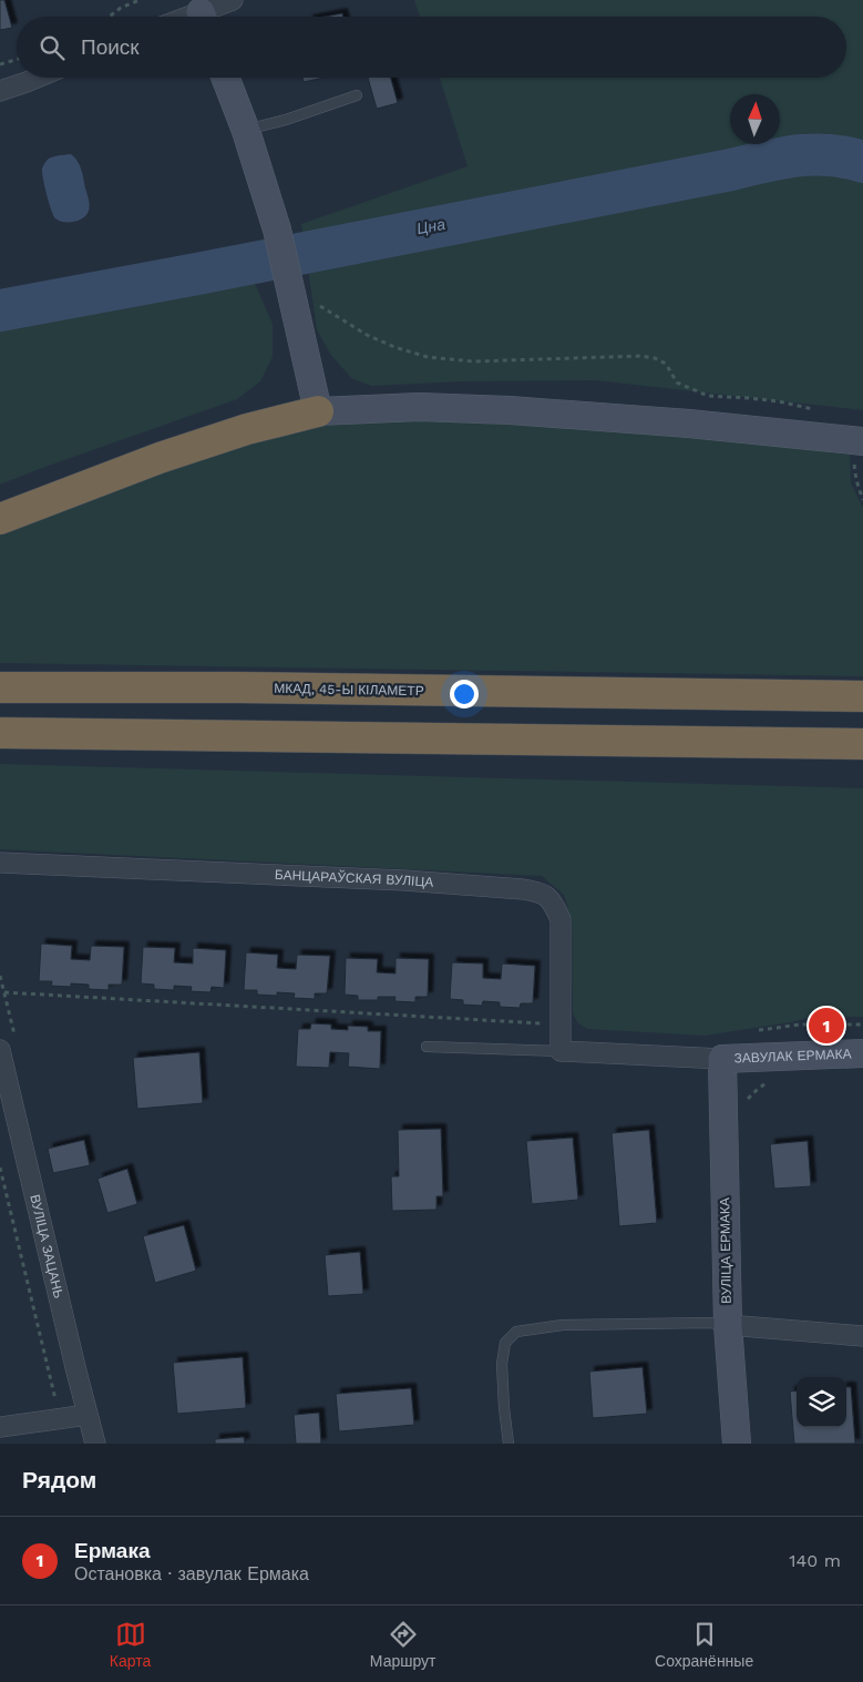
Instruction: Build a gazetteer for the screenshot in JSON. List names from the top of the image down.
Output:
{
  "streets": {
    "highway": ["МКАД, 45-Ы КІЛАМЕТР"],
    "street": [
      "БАНЦАРАЎСКАЯ ВУЛІЦА",
      "ЗАВУЛАК ЕРМАКА",
      "ВУЛІЦА ЗАЦАНЬ",
      "ВУЛІЦА ЕРМАКА"
    ]
  },
  "crossings": [
    ["ЗАВУЛАК ЕРМАКА", "ВУЛІЦА ЕРМАКА"]
  ],
  "water": ["Цна"],
  "north": "top",
  "page": {
    "search": "Поиск",
    "pins": "1",
    "heading": "Рядом",
    "list": [
      {
        "mark": "1",
        "name": "Ермака",
        "note": "Остановка · завулак Ермака",
        "value": "140 m"
      }
    ],
    "nav": ["Карта", "Маршрут", "Сохранённые"]
  }
}
